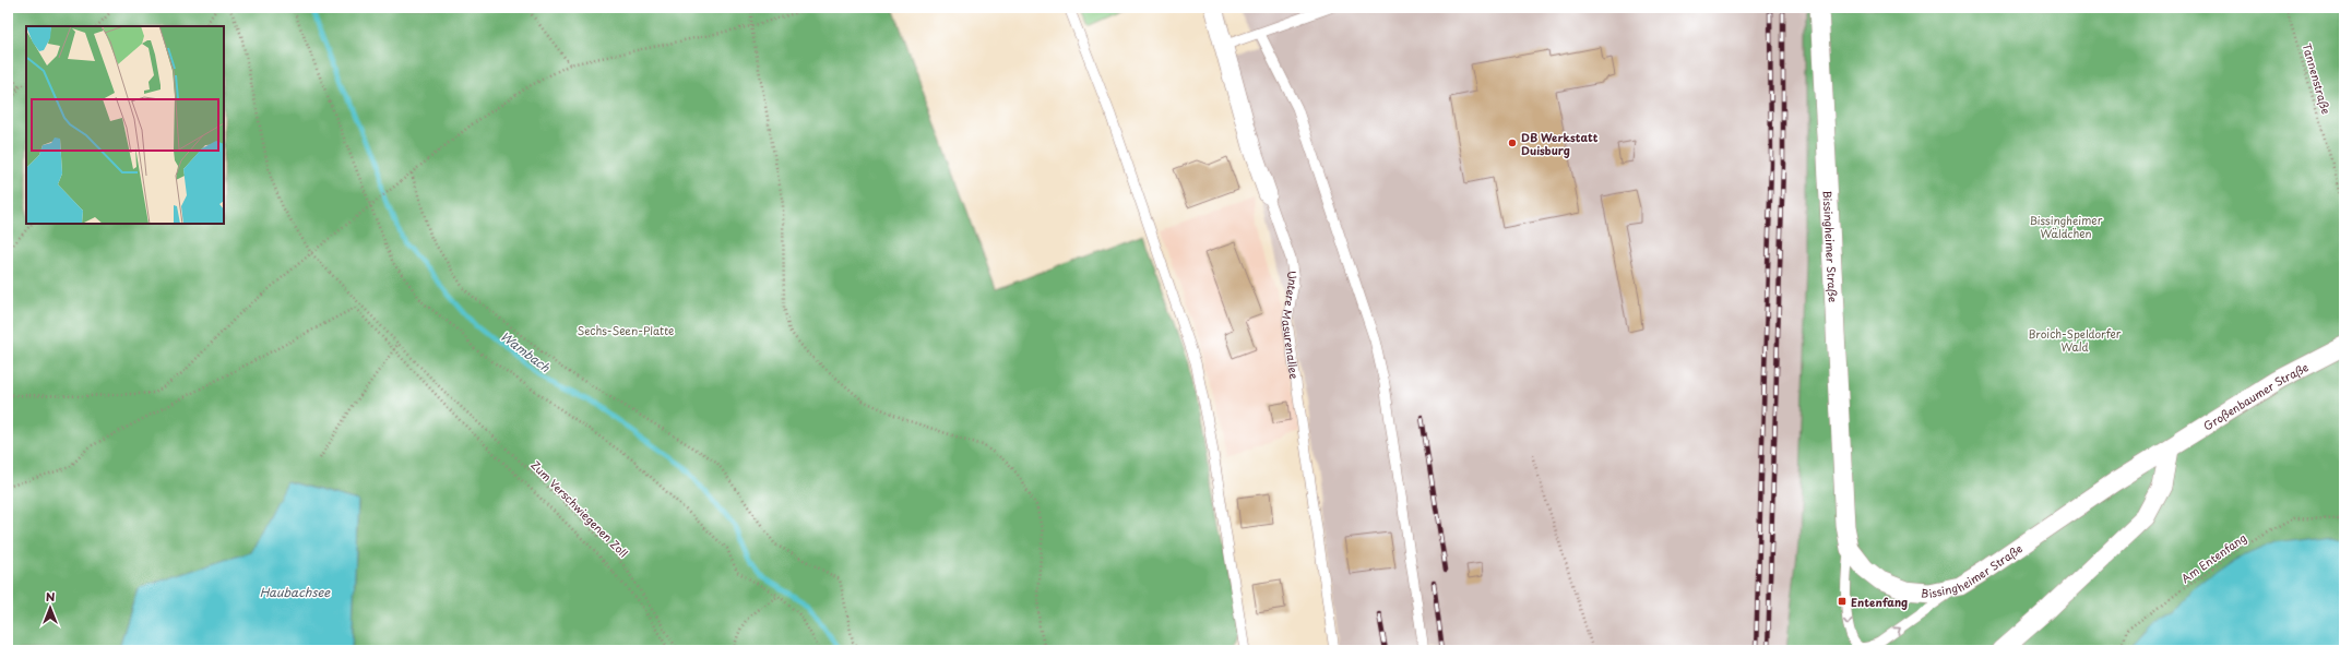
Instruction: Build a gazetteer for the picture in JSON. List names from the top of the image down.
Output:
{
  "streets": {
    "street": ["Bissingheimer Straße", "Untere Masurenallee", "Großenbaumer Straße"],
    "path": ["Tannenstraße", "Zum Verschwiegenen Zoll", "Am Entenfang"]
  },
  "crossings": [
    ["Bissingheimer Straße", "Großenbaumer Straße"]
  ],
  "water": ["Wambach", "Haubachsee"],
  "parks": ["Bissingheimer Wäldchen", "Sechs-Seen-Platte", "Broich-Speldorfer Wald"],
  "places": {
    "other": ["DB Werkstatt Duisburg"],
    "transit": ["Entenfang"]
  },
  "north": "top"
}
